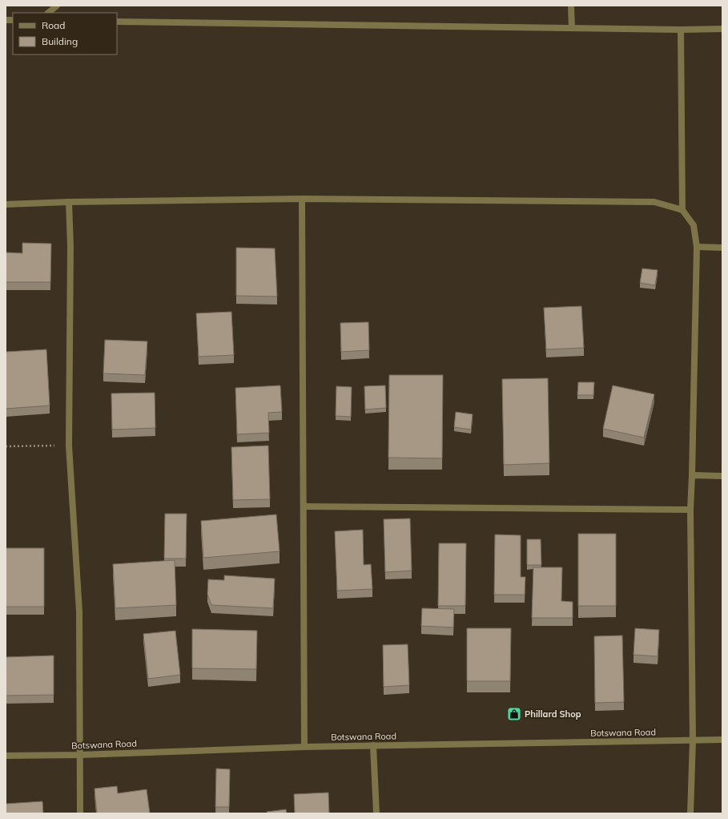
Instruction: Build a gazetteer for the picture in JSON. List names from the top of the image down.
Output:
{
  "streets": {
    "street": ["Botswana Road"]
  },
  "places": {
    "shop": ["Phillard Shop"]
  },
  "legend": ["Road", "Building"]
}
